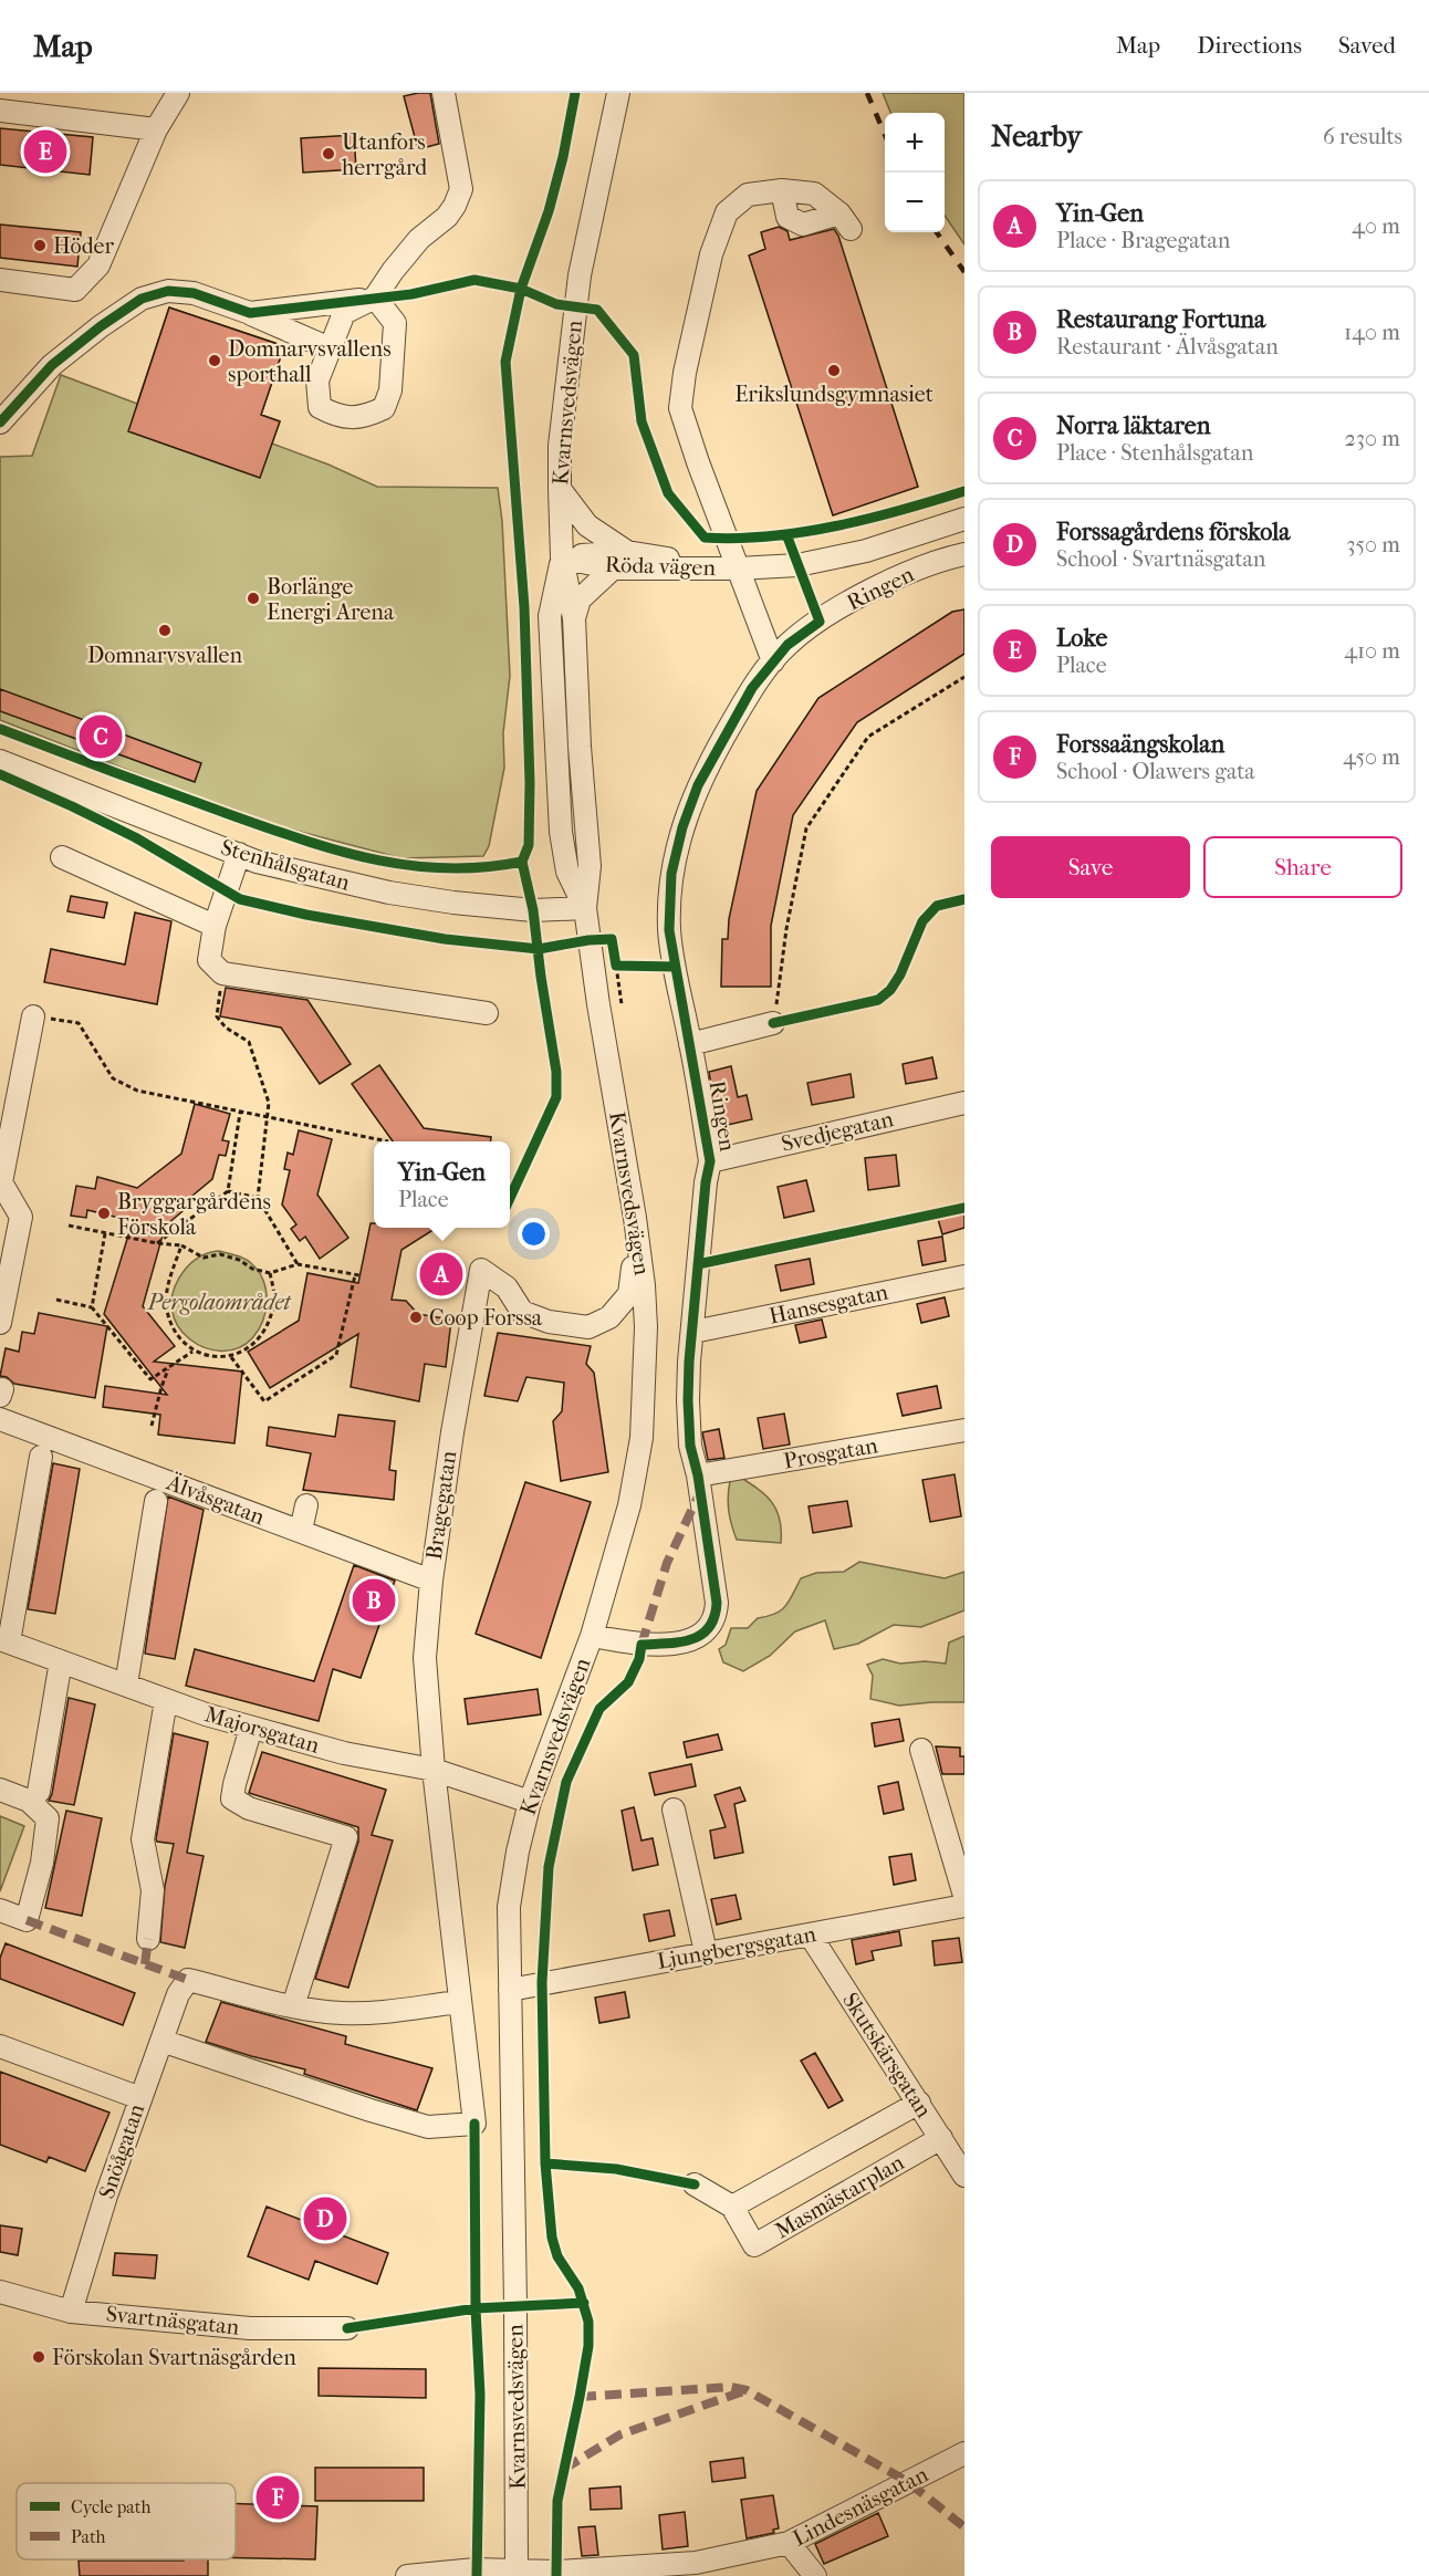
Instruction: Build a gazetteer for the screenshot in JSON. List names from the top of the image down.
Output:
{
  "streets": {
    "street": [
      "Kvarnsvedsvägen",
      "Röda vägen",
      "Ringen",
      "Stenhålsgatan",
      "Svedjegatan",
      "Hansesgatan",
      "Prosgatan",
      "Älvåsgatan",
      "Bragegatan",
      "Majorsgatan",
      "Ljungbergsgatan",
      "Skutskärsgatan",
      "Snöågatan",
      "Masmästarplan",
      "Svartnäsgatan",
      "Lindesnäsgatan"
    ]
  },
  "crossings": [
    ["Kvarnsvedsvägen", "Röda vägen"],
    ["Kvarnsvedsvägen", "Ringen"],
    ["Kvarnsvedsvägen", "Stenhålsgatan"],
    ["Kvarnsvedsvägen", "Bragegatan"],
    ["Kvarnsvedsvägen", "Majorsgatan"],
    ["Kvarnsvedsvägen", "Ljungbergsgatan"],
    ["Kvarnsvedsvägen", "Lindesnäsgatan"],
    ["Ringen", "Svedjegatan"],
    ["Ringen", "Hansesgatan"],
    ["Ringen", "Prosgatan"],
    ["Älvåsgatan", "Bragegatan"],
    ["Bragegatan", "Majorsgatan"],
    ["Bragegatan", "Snöågatan"],
    ["Ljungbergsgatan", "Skutskärsgatan"],
    ["Skutskärsgatan", "Masmästarplan"],
    ["Snöågatan", "Svartnäsgatan"]
  ],
  "parks": ["Pergolaområdet"],
  "places": [
    "Utanfors herrgård",
    "Höder",
    "Domnarvsvallens sporthall",
    "Erikslundsgymnasiet",
    "Borlänge Energi Arena",
    "Domnarvsvallen",
    "Bryggargårdens Förskola",
    "Coop Forssa",
    "Förskolan Svartnäsgården"
  ],
  "legend": ["Cycle path", "Path"],
  "page": {
    "header": "Map",
    "nav": ["Map", "Directions", "Saved"],
    "heading": ["Nearby", "6 results"],
    "map_buttons": ["+", "−"],
    "pins": [
      "E",
      "C",
      "A",
      "B",
      "D",
      "F"
    ],
    "list": [
      {
        "mark": "A",
        "name": "Yin-Gen",
        "note": "Place · Bragegatan",
        "value": "40 m"
      },
      {
        "mark": "B",
        "name": "Restaurang Fortuna",
        "note": "Restaurant · Älvåsgatan",
        "value": "140 m"
      },
      {
        "mark": "C",
        "name": "Norra läktaren",
        "note": "Place · Stenhålsgatan",
        "value": "230 m"
      },
      {
        "mark": "D",
        "name": "Forssagårdens förskola",
        "note": "School · Svartnäsgatan",
        "value": "350 m"
      },
      {
        "mark": "E",
        "name": "Loke",
        "note": "Place",
        "value": "410 m"
      },
      {
        "mark": "F",
        "name": "Forssaängskolan",
        "note": "School · Olawers gata",
        "value": "450 m"
      }
    ],
    "buttons": ["Save", "Share"],
    "popup": ["Yin-Gen", "Place"]
  }
}
